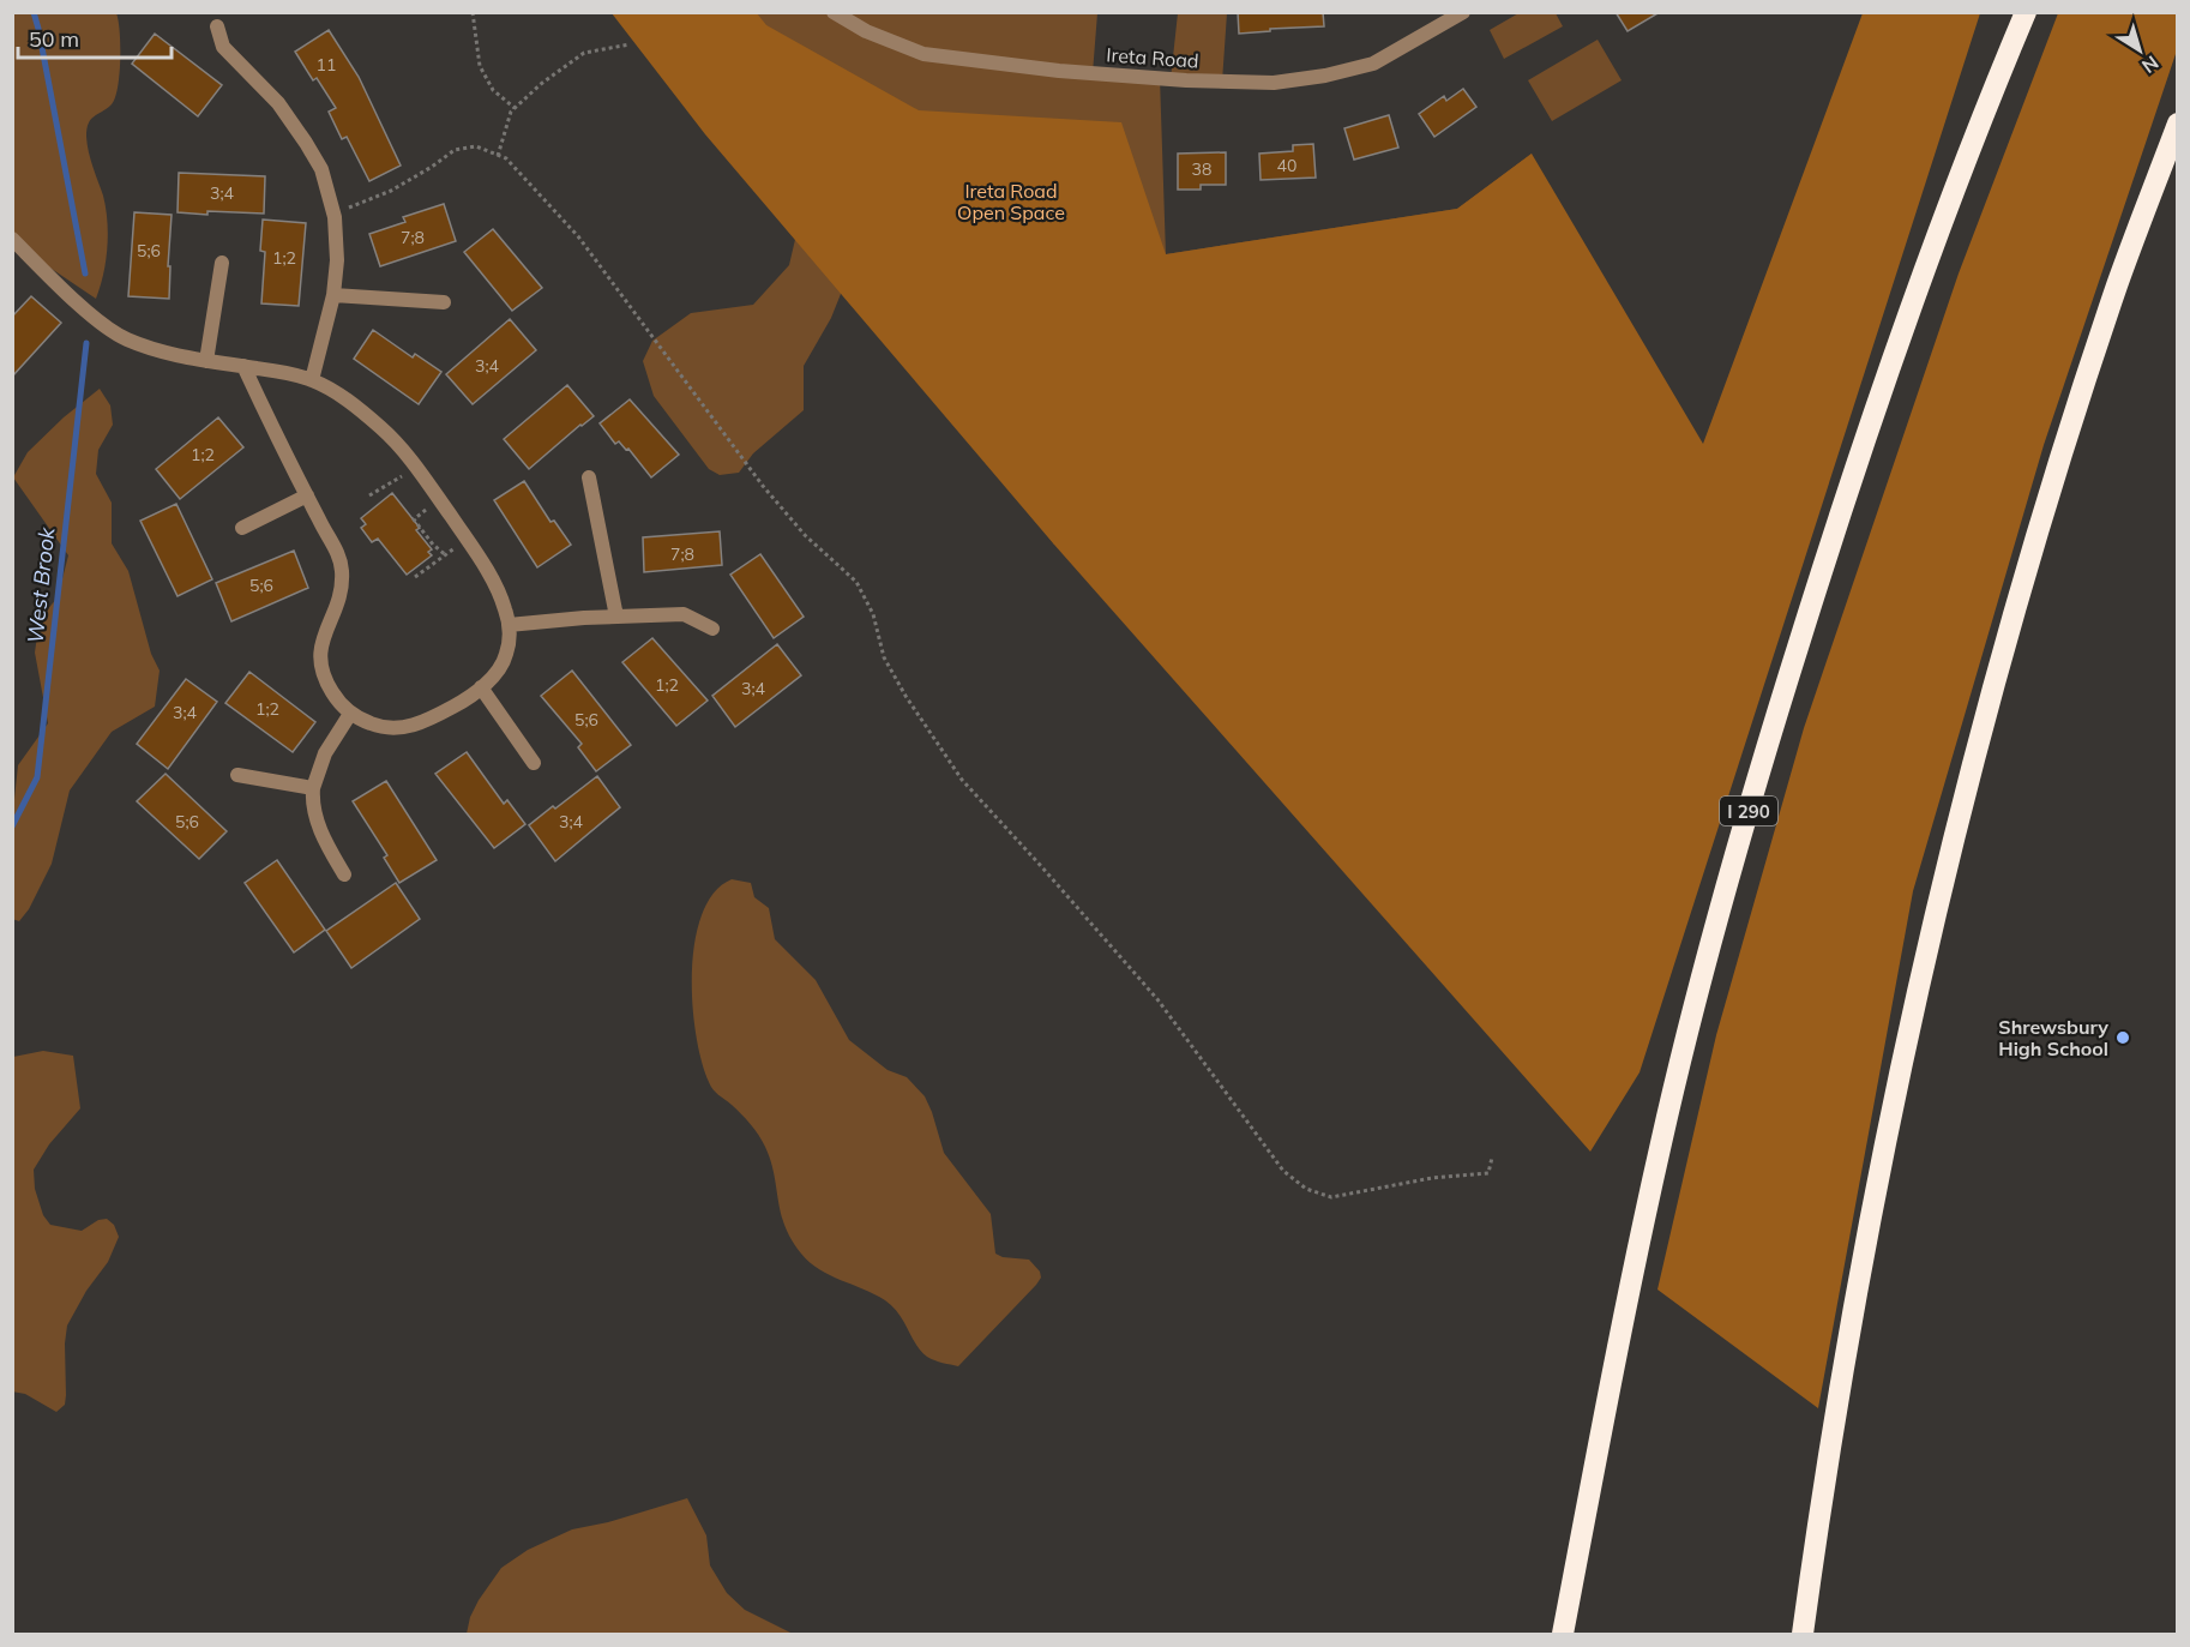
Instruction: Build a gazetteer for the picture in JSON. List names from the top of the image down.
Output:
{
  "streets": {
    "highway": ["I 290"],
    "street": ["Ireta Road"]
  },
  "water": ["West Brook"],
  "parks": ["Ireta Road Open Space"],
  "places": ["Shrewsbury High School"],
  "house_numbers": [
    "11",
    "40",
    "38",
    "3;4",
    "7;8",
    "5;6",
    "1;2",
    "3;4",
    "1;2",
    "7;8",
    "5;6",
    "1;2",
    "3;4",
    "1;2",
    "3;4",
    "5;6",
    "5;6",
    "3;4"
  ],
  "scale_bar": "50 m",
  "north": "bottom right"
}
